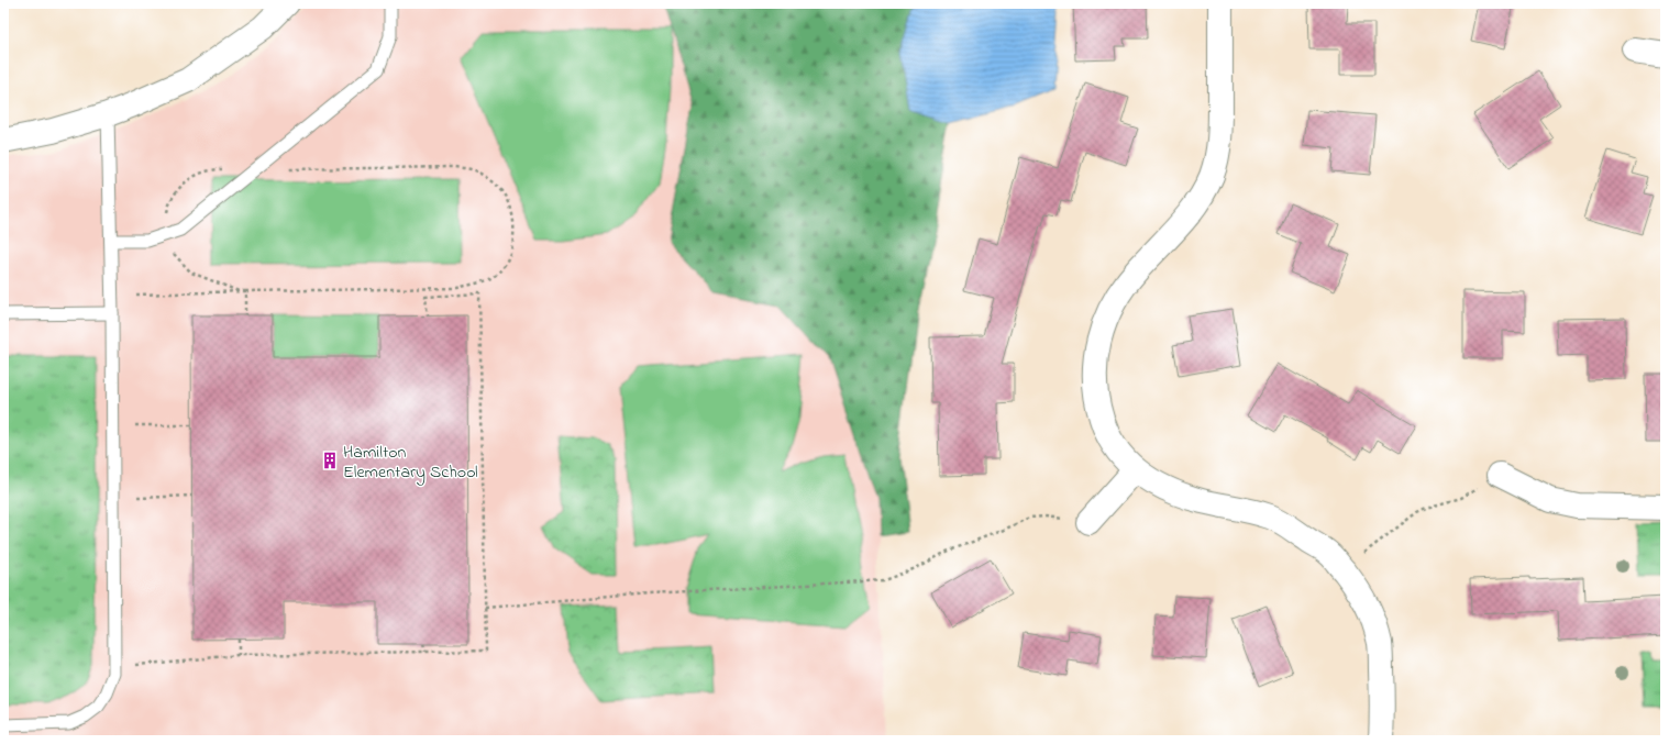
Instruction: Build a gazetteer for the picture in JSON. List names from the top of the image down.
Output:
{
  "places": {
    "building": ["Hamilton Elementary School"]
  }
}
